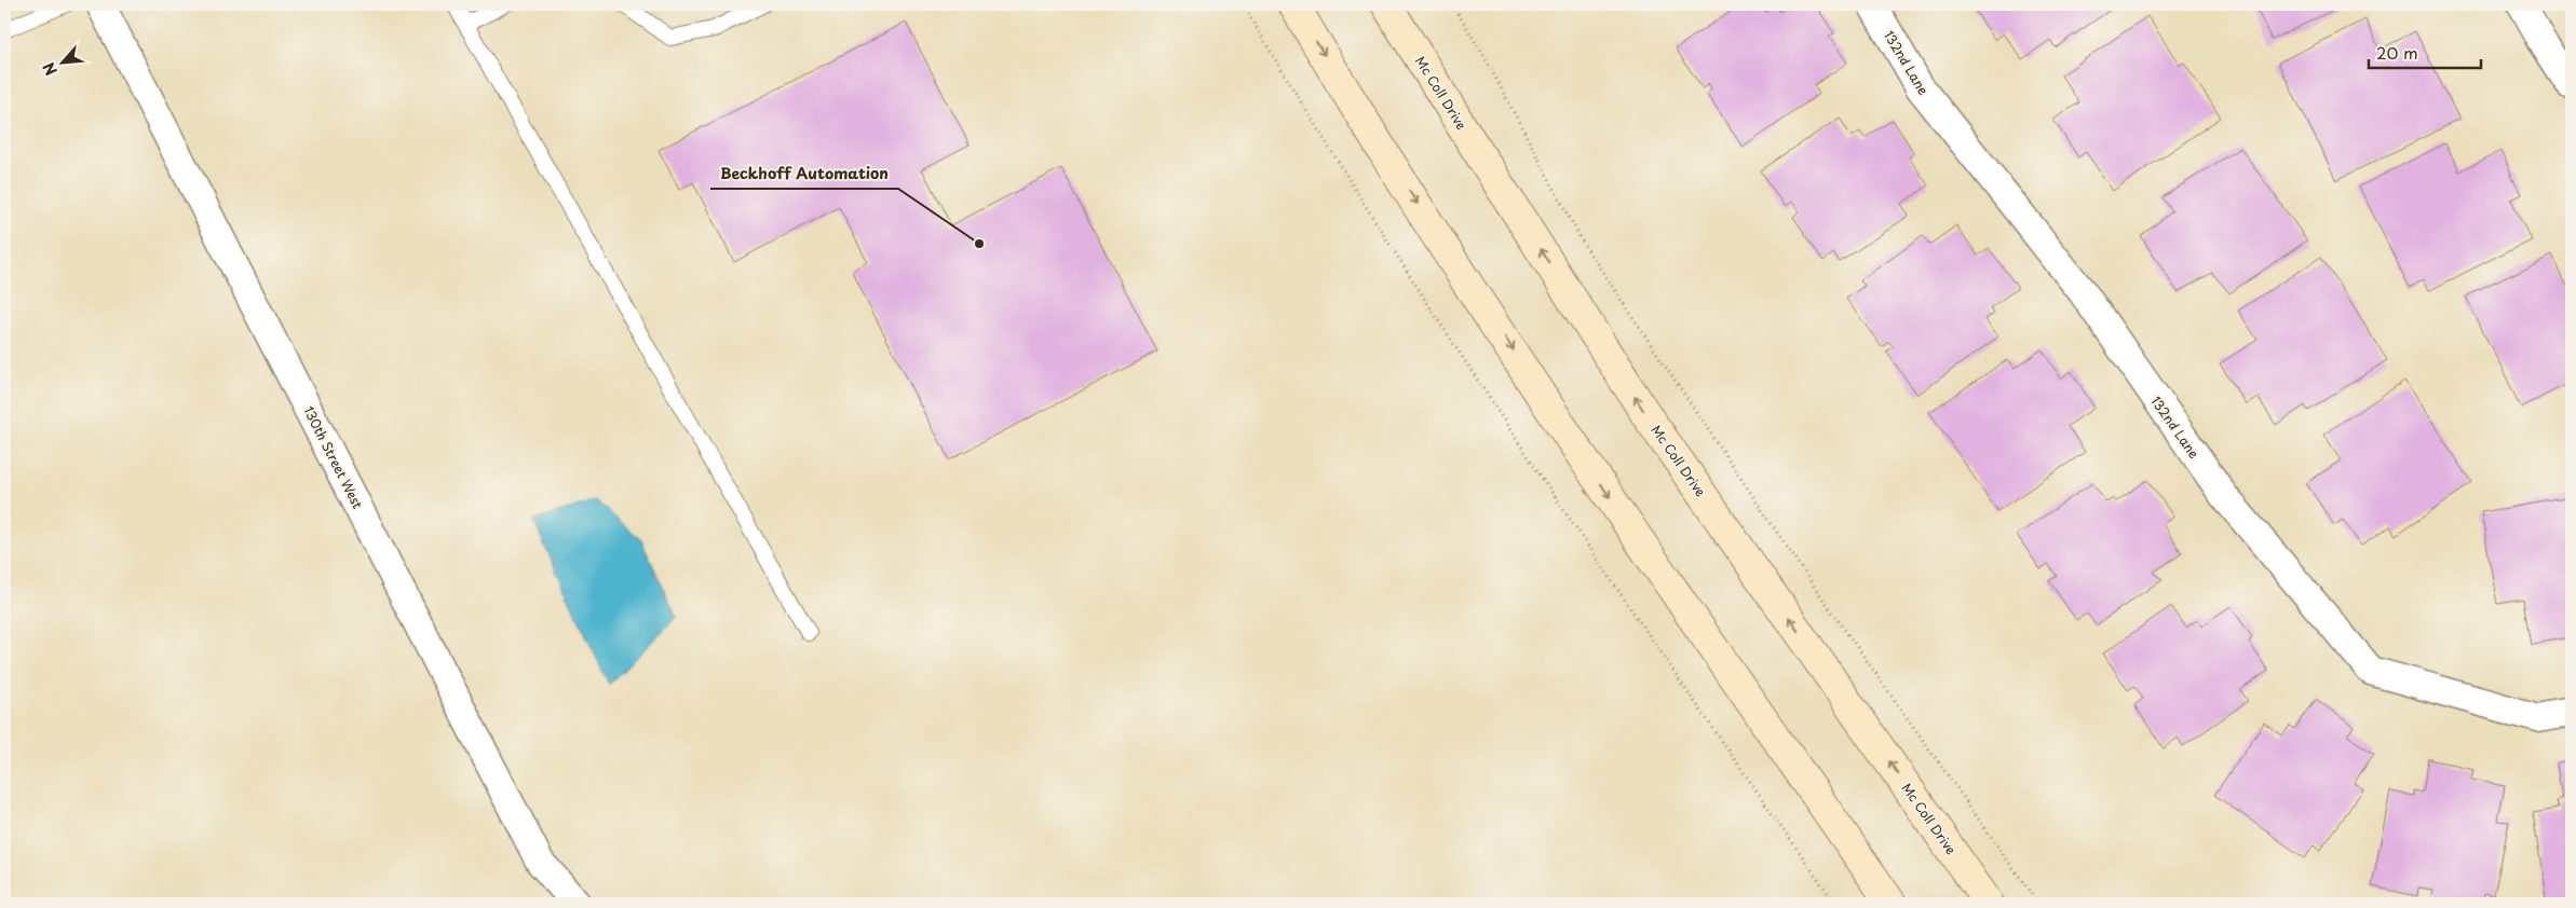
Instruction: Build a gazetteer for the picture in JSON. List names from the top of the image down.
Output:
{
  "streets": {
    "main road": ["Mc Coll Drive"],
    "street": ["132nd Lane", "130th Street West"]
  },
  "places": ["Beckhoff Automation"],
  "scale_bar": "20 m",
  "north": "bottom left"
}
